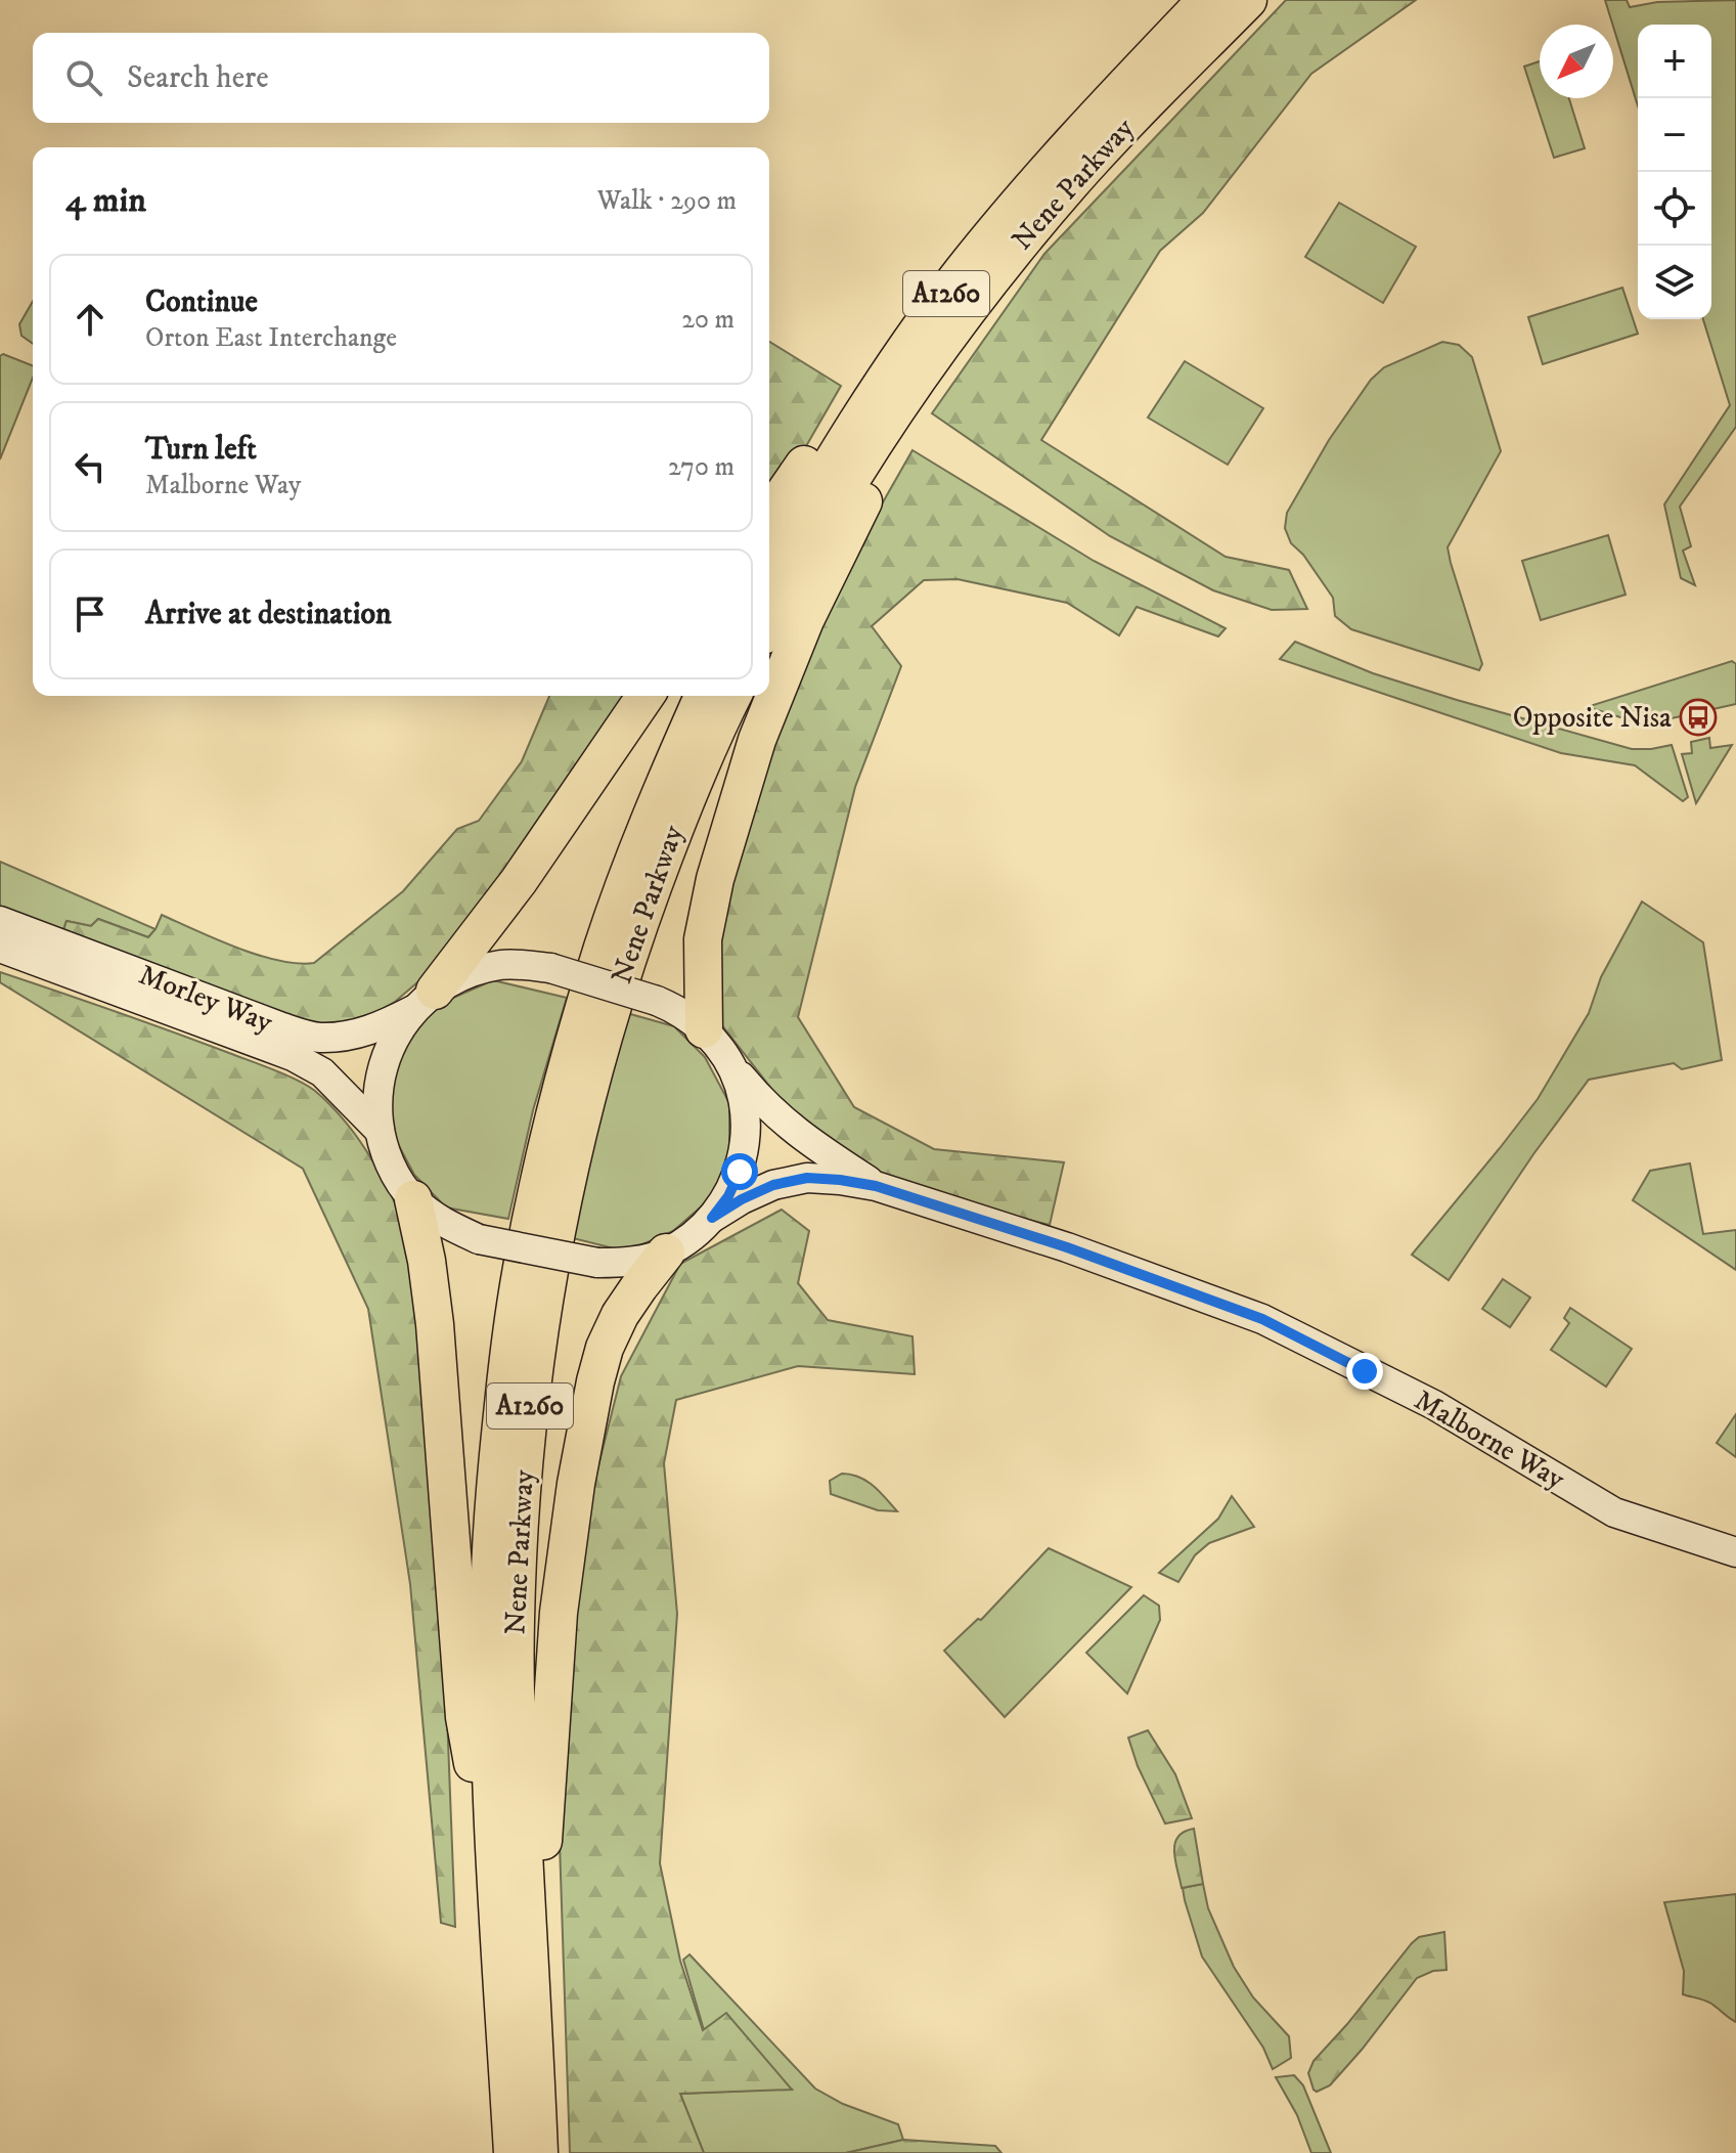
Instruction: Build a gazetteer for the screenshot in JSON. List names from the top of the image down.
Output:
{
  "streets": {
    "highway": ["Nene Parkway", "A1260"],
    "street": ["Morley Way", "Malborne Way"]
  },
  "crossings": [
    ["Morley Way", "Malborne Way"]
  ],
  "places": {
    "bus stop": ["Opposite Nisa"]
  },
  "north": "bottom left",
  "page": {
    "map_buttons": ["+", "−"],
    "search": "Search here",
    "heading": ["4 min", "Walk · 290 m"],
    "list": [
      ["Continue", "Orton East Interchange", "20 m"],
      ["Turn left", "Malborne Way", "270 m"],
      "Arrive at destination"
    ]
  }
}
